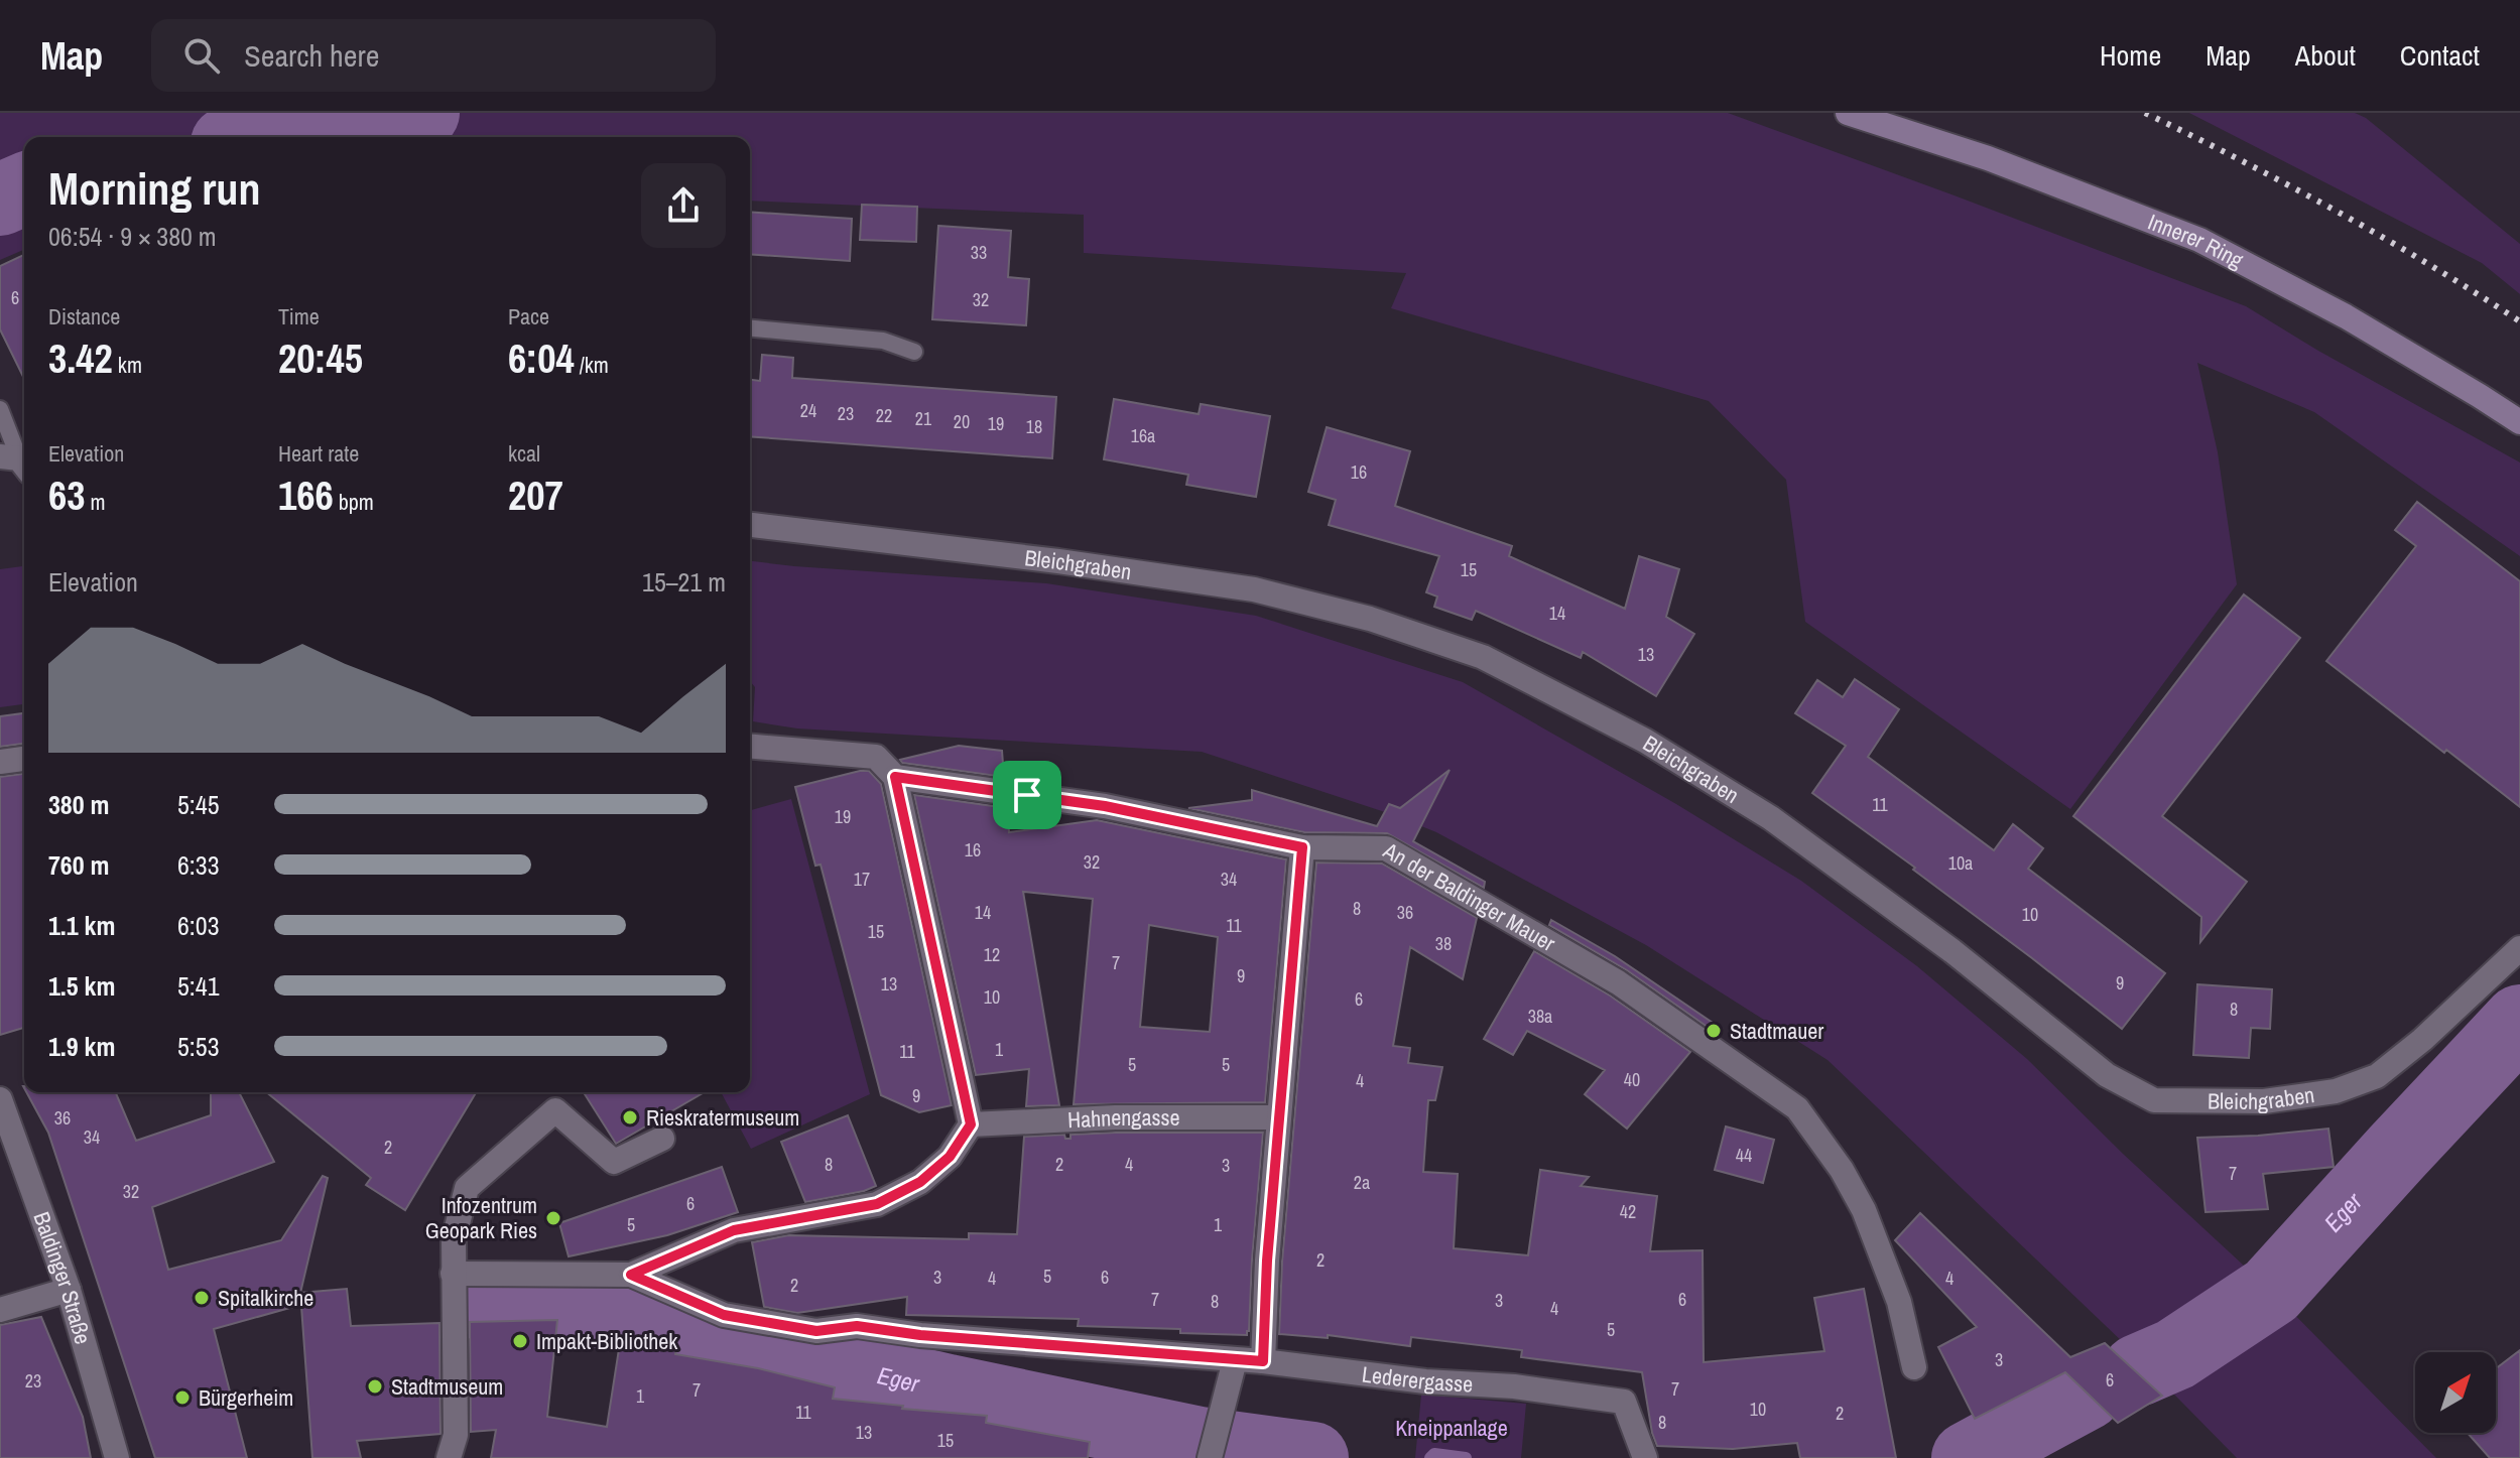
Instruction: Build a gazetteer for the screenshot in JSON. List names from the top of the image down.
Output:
{
  "streets": {
    "main road": ["Innerer Ring"],
    "street": [
      "Bleichgraben",
      "An der Baldinger Mauer",
      "Hahnengasse",
      "Baldinger Straße",
      "Lederergasse"
    ]
  },
  "water": ["Eger"],
  "parks": ["Kneippanlage"],
  "places": [
    "Stadtmauer",
    "Rieskratermuseum",
    "Infozentrum Geopark Ries",
    "Spitalkirche",
    "Impakt-Bibliothek",
    "Stadtmuseum",
    "Bürgerheim"
  ],
  "house_numbers": [
    "33",
    "6",
    "32",
    "24",
    "23",
    "22",
    "21",
    "20",
    "19",
    "18",
    "16a",
    "16",
    "15",
    "14",
    "13",
    "11",
    "19",
    "16",
    "32",
    "10a",
    "17",
    "34",
    "8",
    "14",
    "36",
    "10",
    "11",
    "15",
    "38",
    "12",
    "7",
    "9",
    "9",
    "13",
    "10",
    "6",
    "8",
    "38a",
    "1",
    "11",
    "5",
    "5",
    "40",
    "4",
    "9",
    "36",
    "34",
    "2",
    "44",
    "8",
    "2",
    "4",
    "3",
    "7",
    "2a",
    "32",
    "6",
    "42",
    "5",
    "1",
    "2",
    "5",
    "3",
    "6",
    "4",
    "4",
    "2",
    "7",
    "6",
    "3",
    "8",
    "4",
    "5",
    "3",
    "6",
    "23",
    "7",
    "7",
    "1",
    "10",
    "11",
    "2",
    "8",
    "13",
    "15"
  ],
  "north": "top right",
  "page": {
    "header": "Map",
    "search": "Search here",
    "nav": [
      "Home",
      "Map",
      "About",
      "Contact"
    ],
    "heading": ["Morning run", "06:54 · 9 × 380 m"],
    "stats": [
      ["Distance", "3.42 km"],
      ["Time", "20:45"],
      ["Pace", "6:04 /km"],
      ["Elevation", "63 m"],
      ["Heart rate", "166 bpm"],
      ["kcal", "207"]
    ],
    "chart": ["Elevation", "15–21 m"],
    "list": [
      {
        "name": "380 m",
        "note": "5:45"
      },
      {
        "name": "760 m",
        "note": "6:33"
      },
      {
        "name": "1.1 km",
        "note": "6:03"
      },
      {
        "name": "1.5 km",
        "note": "5:41"
      },
      {
        "name": "1.9 km",
        "note": "5:53"
      }
    ]
  }
}
